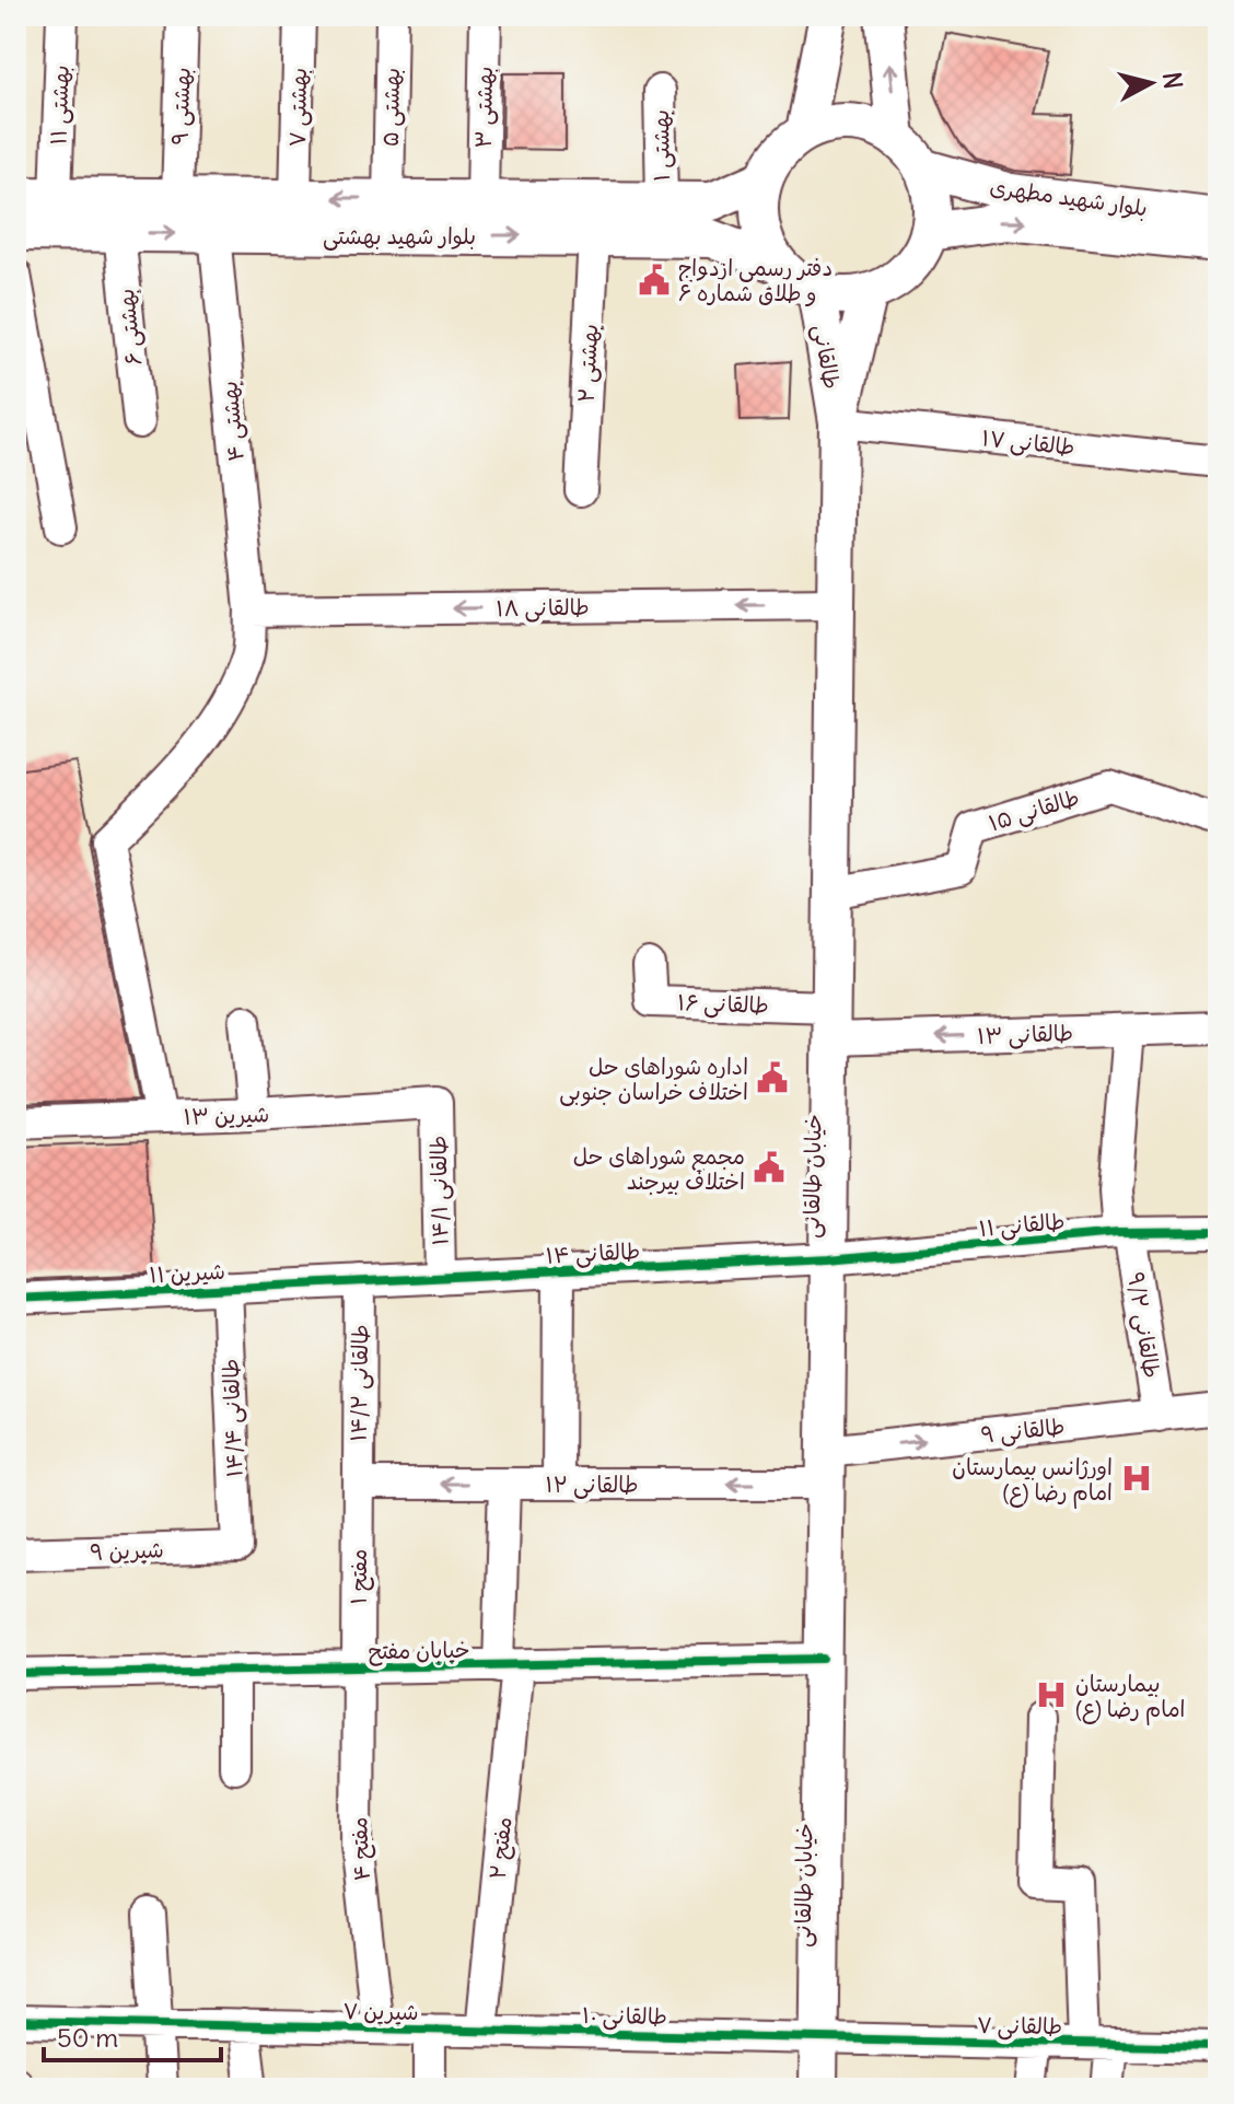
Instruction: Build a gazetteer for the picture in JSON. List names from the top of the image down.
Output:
{
  "streets": {
    "main road": [
      "بلوار شهید مطهری",
      "بلوار شهید بهشتی",
      "طالقانی",
      "خیابان طالقانی"
    ],
    "street": [
      "بهشتی ۱۱",
      "بهشتی ۹",
      "بهشتی ۷",
      "بهشتی ۵",
      "بهشتی ۳",
      "بهشتی ۱",
      "بهشتی ۶",
      "بهشتی ۲",
      "بهشتی ۴",
      "طالقانی ۱۷",
      "طالقانی ۱۸",
      "طالقانی ۱۵",
      "طالقانی ۱۶",
      "طالقانی ۱۳",
      "شیرین ۱۳",
      "طالقانی ۱۴/۱",
      "طالقانی ۱۱",
      "طالقانی ۱۴",
      "شیرین ۱۱",
      "طالقانی ۹/۲",
      "طالقانی ۱۴/۲",
      "طالقانی ۱۴/۴",
      "طالقانی ۹",
      "طالقانی ۱۲",
      "شیرین ۹",
      "مفتح ۱",
      "خیابان مفتح",
      "مفتح ۲",
      "مفتح ۴",
      "شیرین ۷",
      "طالقانی ۱۰",
      "طالقانی ۷"
    ]
  },
  "crossings": [
    ["بهشتی ۱۱", "بلوار شهید بهشتی"],
    ["بهشتی ۹", "بلوار شهید بهشتی"],
    ["بهشتی ۷", "بلوار شهید بهشتی"],
    ["بهشتی ۵", "بلوار شهید بهشتی"],
    ["بهشتی ۳", "بلوار شهید بهشتی"],
    ["بهشتی ۱", "بلوار شهید بهشتی"],
    ["بلوار شهید مطهری", "بلوار شهید بهشتی"],
    ["بلوار شهید مطهری", "طالقانی"],
    ["بلوار شهید بهشتی", "بهشتی ۶"],
    ["بلوار شهید بهشتی", "طالقانی"],
    ["بلوار شهید بهشتی", "بهشتی ۲"],
    ["بلوار شهید بهشتی", "بهشتی ۴"],
    ["طالقانی", "طالقانی ۱۷"],
    ["طالقانی", "خیابان طالقانی"],
    ["بهشتی ۴", "طالقانی ۱۸"],
    ["بهشتی ۴", "شیرین ۱۳"],
    ["طالقانی ۱۷", "خیابان طالقانی"],
    ["طالقانی ۱۸", "خیابان طالقانی"],
    ["طالقانی ۱۵", "خیابان طالقانی"],
    ["طالقانی ۱۶", "طالقانی ۱۳"],
    ["طالقانی ۱۶", "خیابان طالقانی"],
    ["طالقانی ۱۳", "خیابان طالقانی"],
    ["طالقانی ۱۳", "طالقانی ۹/۲"],
    ["شیرین ۱۳", "طالقانی ۱۴/۱"],
    ["خیابان طالقانی", "طالقانی ۱۱"],
    ["خیابان طالقانی", "طالقانی ۱۴"],
    ["خیابان طالقانی", "طالقانی ۹"],
    ["خیابان طالقانی", "طالقانی ۱۲"],
    ["خیابان طالقانی", "خیابان مفتح"],
    ["خیابان طالقانی", "طالقانی ۱۰"],
    ["خیابان طالقانی", "طالقانی ۷"],
    ["طالقانی ۱۴/۱", "طالقانی ۱۴"],
    ["طالقانی ۱۱", "طالقانی ۱۴"],
    ["طالقانی ۱۱", "طالقانی ۹/۲"],
    ["طالقانی ۱۴", "شیرین ۱۱"],
    ["طالقانی ۱۴", "طالقانی ۱۴/۲"],
    ["شیرین ۱۱", "طالقانی ۱۴/۲"],
    ["شیرین ۱۱", "طالقانی ۱۴/۴"],
    ["طالقانی ۹/۲", "طالقانی ۹"],
    ["طالقانی ۱۴/۲", "طالقانی ۱۲"],
    ["طالقانی ۱۴/۲", "مفتح ۱"],
    ["طالقانی ۱۴/۴", "شیرین ۹"],
    ["طالقانی ۹", "طالقانی ۱۲"],
    ["طالقانی ۱۲", "مفتح ۱"],
    ["طالقانی ۱۲", "مفتح ۲"],
    ["مفتح ۱", "خیابان مفتح"],
    ["مفتح ۱", "مفتح ۴"],
    ["خیابان مفتح", "مفتح ۲"],
    ["خیابان مفتح", "مفتح ۴"],
    ["مفتح ۲", "طالقانی ۱۰"],
    ["مفتح ۴", "شیرین ۷"],
    ["شیرین ۷", "طالقانی ۱۰"],
    ["طالقانی ۱۰", "طالقانی ۷"]
  ],
  "one_way": [
    "طالقانی ۱۸",
    "طالقانی ۱۳",
    "طالقانی ۹",
    "طالقانی ۱۲"
  ],
  "places": {
    "public building": ["دفتر رسمی ازدواج و طلاق شماره ۶", "اداره شوراهای حل اختلاف خراسان جنوبی", "مجمع شوراهای حل اختلاف بیرجند"],
    "hospital": ["اورژانس بیمارستان امام رضا (ع)", "بیمارستان امام رضا (ع)"]
  },
  "scale_bar": "50 m",
  "north": "right"
}
